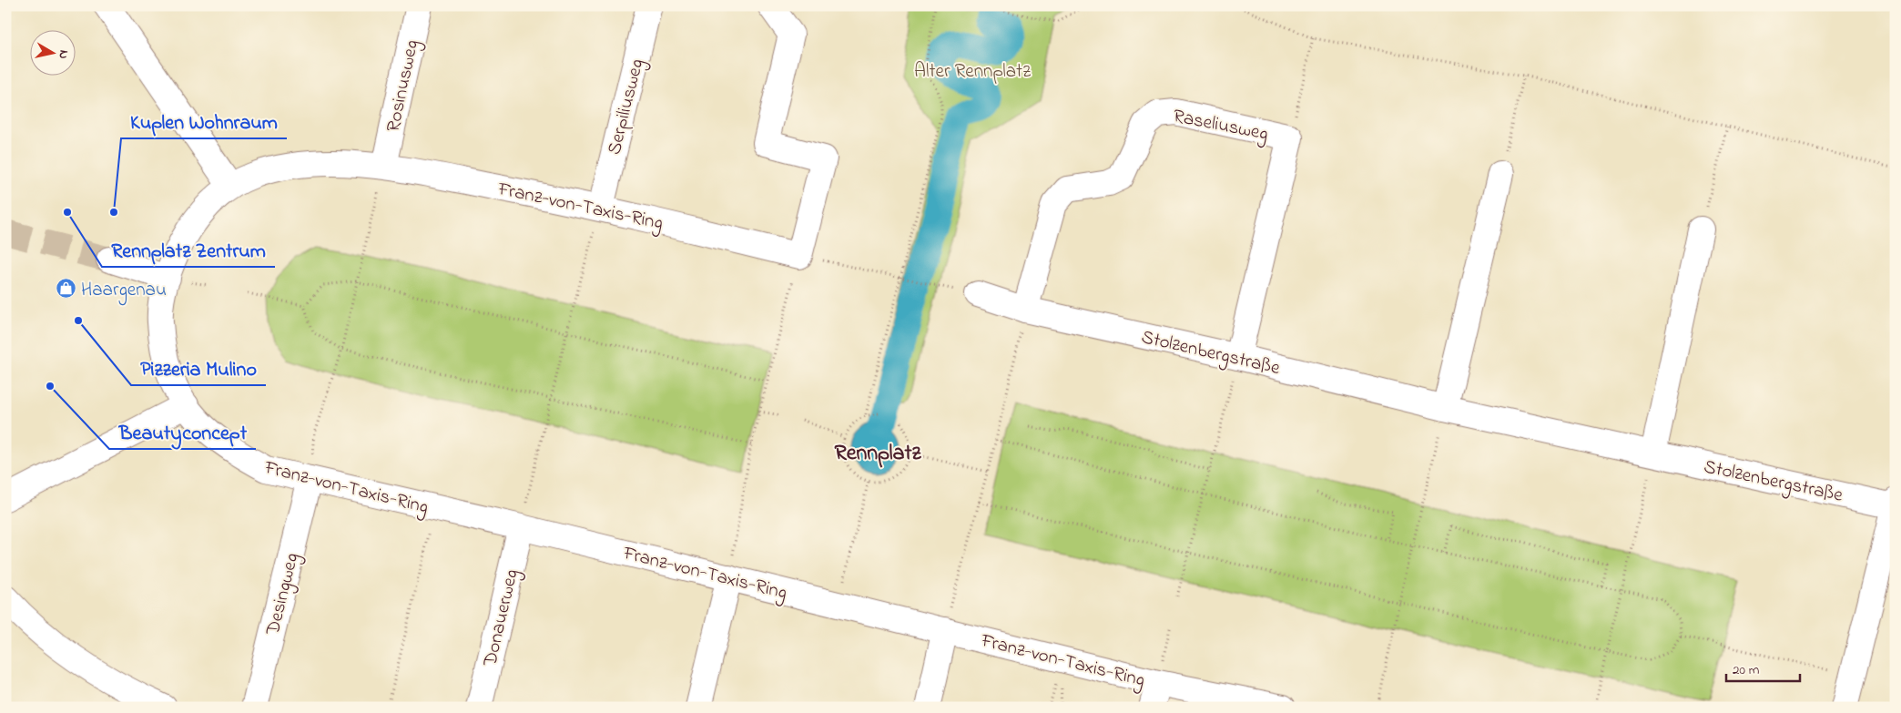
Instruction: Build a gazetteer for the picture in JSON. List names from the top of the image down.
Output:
{
  "streets": {
    "street": [
      "Rosinusweg",
      "Serpiliusweg",
      "Raseliusweg",
      "Franz-von-Taxis-Ring",
      "Stolzenbergstraße",
      "Desingweg",
      "Donauerweg"
    ]
  },
  "crossings": [
    ["Rosinusweg", "Franz-von-Taxis-Ring"],
    ["Serpiliusweg", "Franz-von-Taxis-Ring"],
    ["Raseliusweg", "Stolzenbergstraße"],
    ["Franz-von-Taxis-Ring", "Desingweg"],
    ["Franz-von-Taxis-Ring", "Donauerweg"]
  ],
  "districts": ["Rennplatz"],
  "parks": ["Alter Rennplatz"],
  "places": {
    "other": [
      "Rennplatz Zentrum",
      "Kuplen Wohnraum",
      "Pizzeria Mulino",
      "Beautyconcept"
    ],
    "shop": ["Haargenau"]
  },
  "scale_bar": "20 m",
  "north": "right"
}
